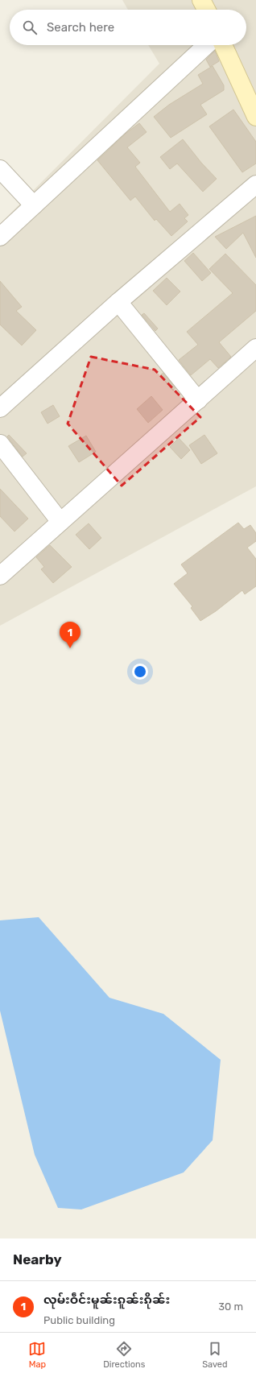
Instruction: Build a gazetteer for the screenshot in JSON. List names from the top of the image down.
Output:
{
  "page": {
    "search": "Search here",
    "pins": "1",
    "heading": "Nearby",
    "list": [
      {
        "mark": "1",
        "name": "လုမ်းဝဵင်းမူၼ်းၵူၼ်းၵိုၼ်း",
        "note": "Public building",
        "value": "30 m"
      }
    ],
    "nav": ["Map", "Directions", "Saved"]
  }
}
